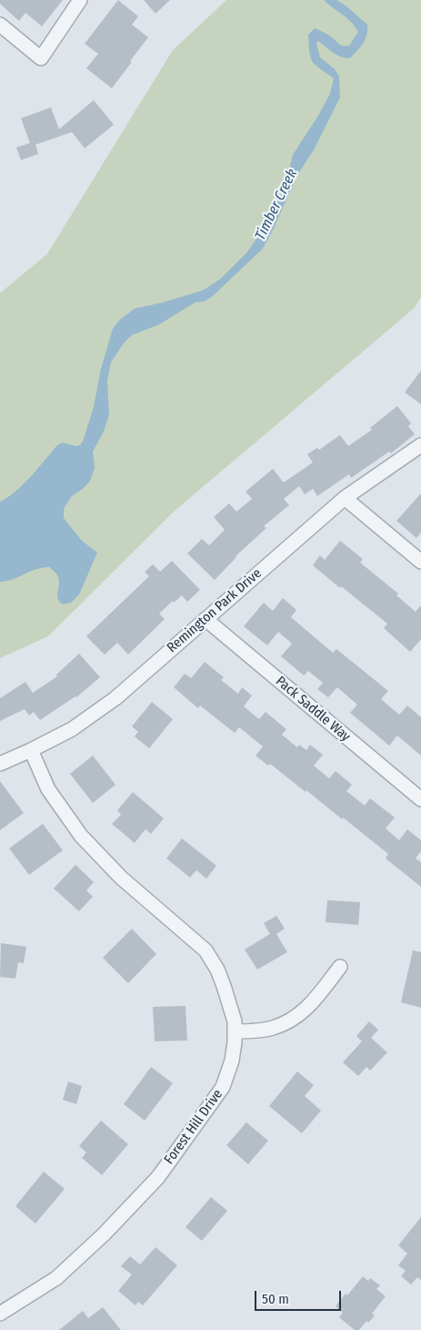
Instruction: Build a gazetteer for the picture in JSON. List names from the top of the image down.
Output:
{
  "streets": {
    "street": ["Remington Park Drive", "Pack Saddle Way", "Forest Hill Drive"]
  },
  "crossings": [
    ["Remington Park Drive", "Pack Saddle Way"],
    ["Remington Park Drive", "Forest Hill Drive"]
  ],
  "water": ["Timber Creek"],
  "scale_bar": "50 m"
}
